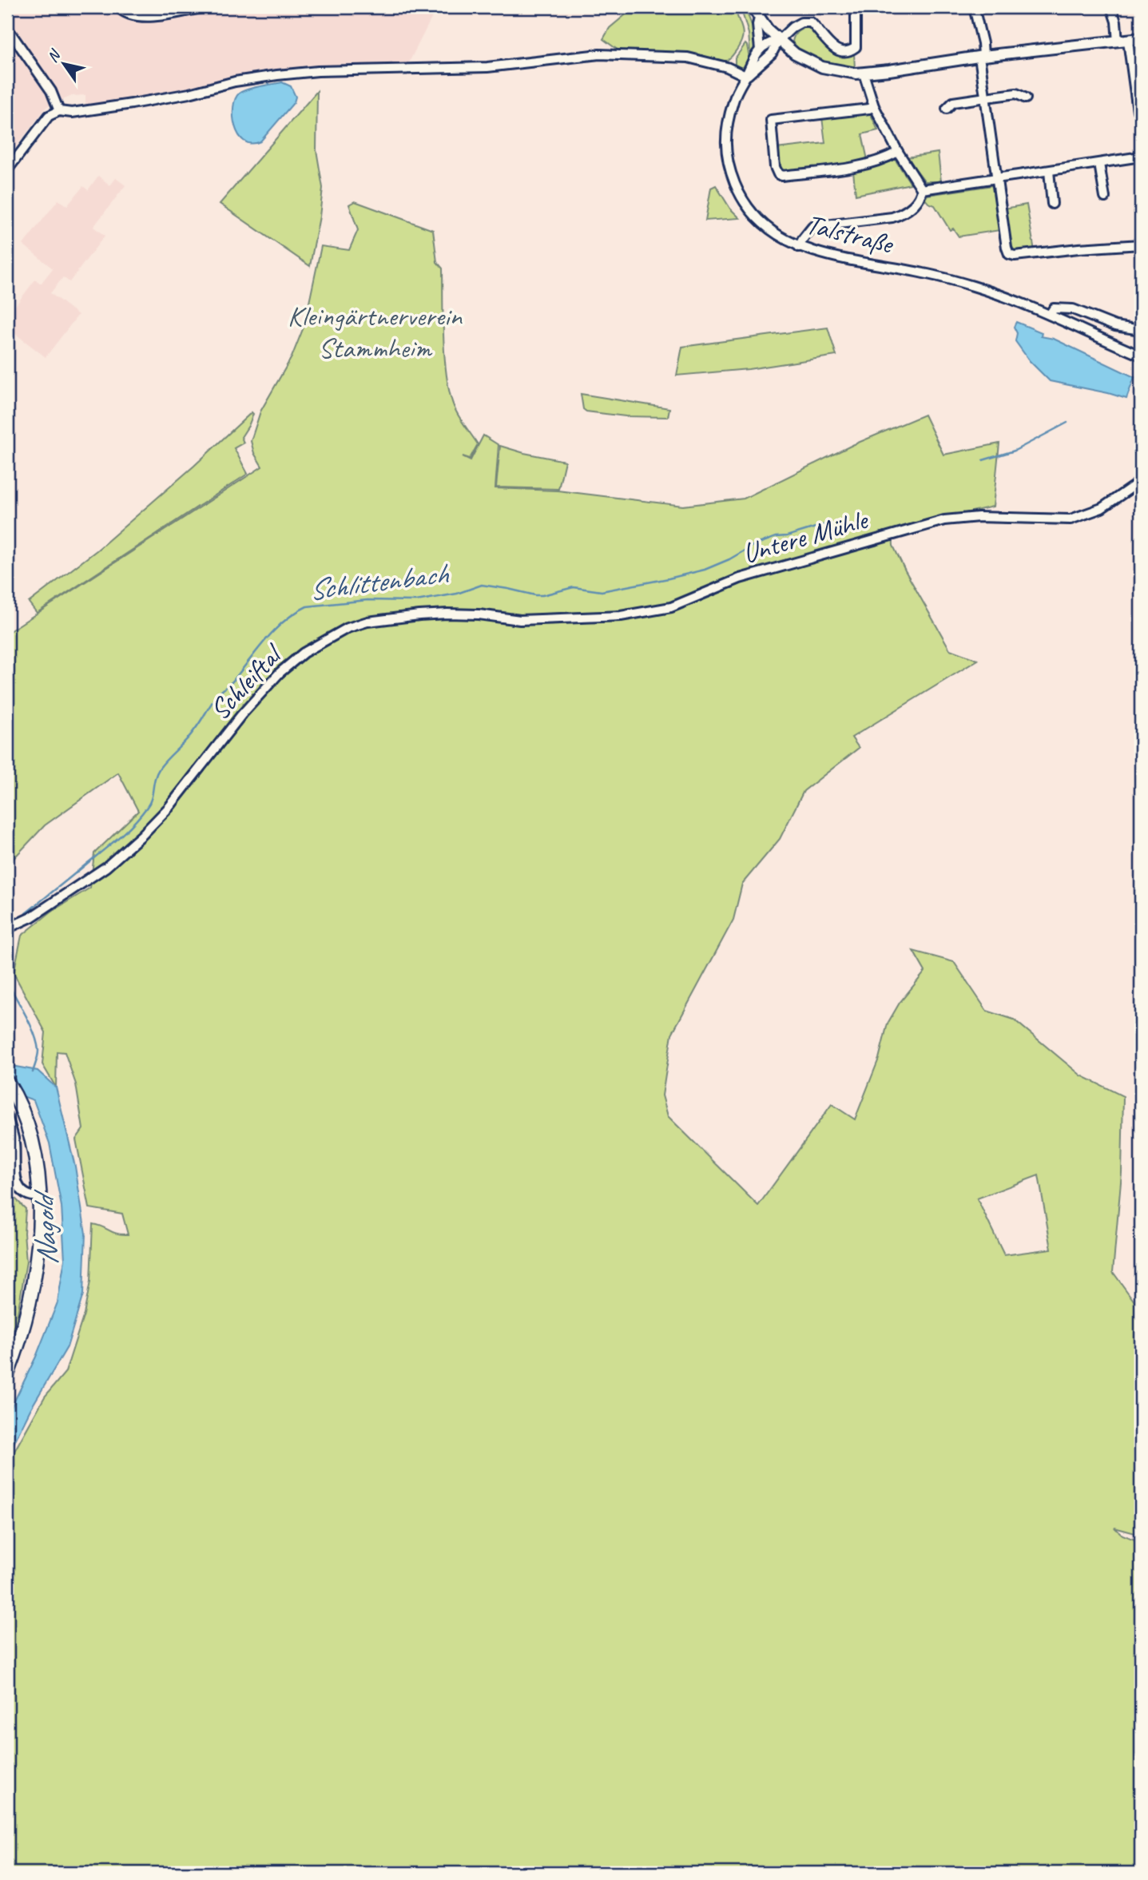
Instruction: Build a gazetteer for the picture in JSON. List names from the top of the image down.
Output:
{
  "streets": {
    "street": ["Talstraße", "Untere Mühle", "Schleiftal"]
  },
  "crossings": [
    ["Untere Mühle", "Schleiftal"]
  ],
  "water": ["Schlittenbach", "Nagold"],
  "parks": ["Kleingärtnerverein Stammheim"],
  "north": "top left"
}
